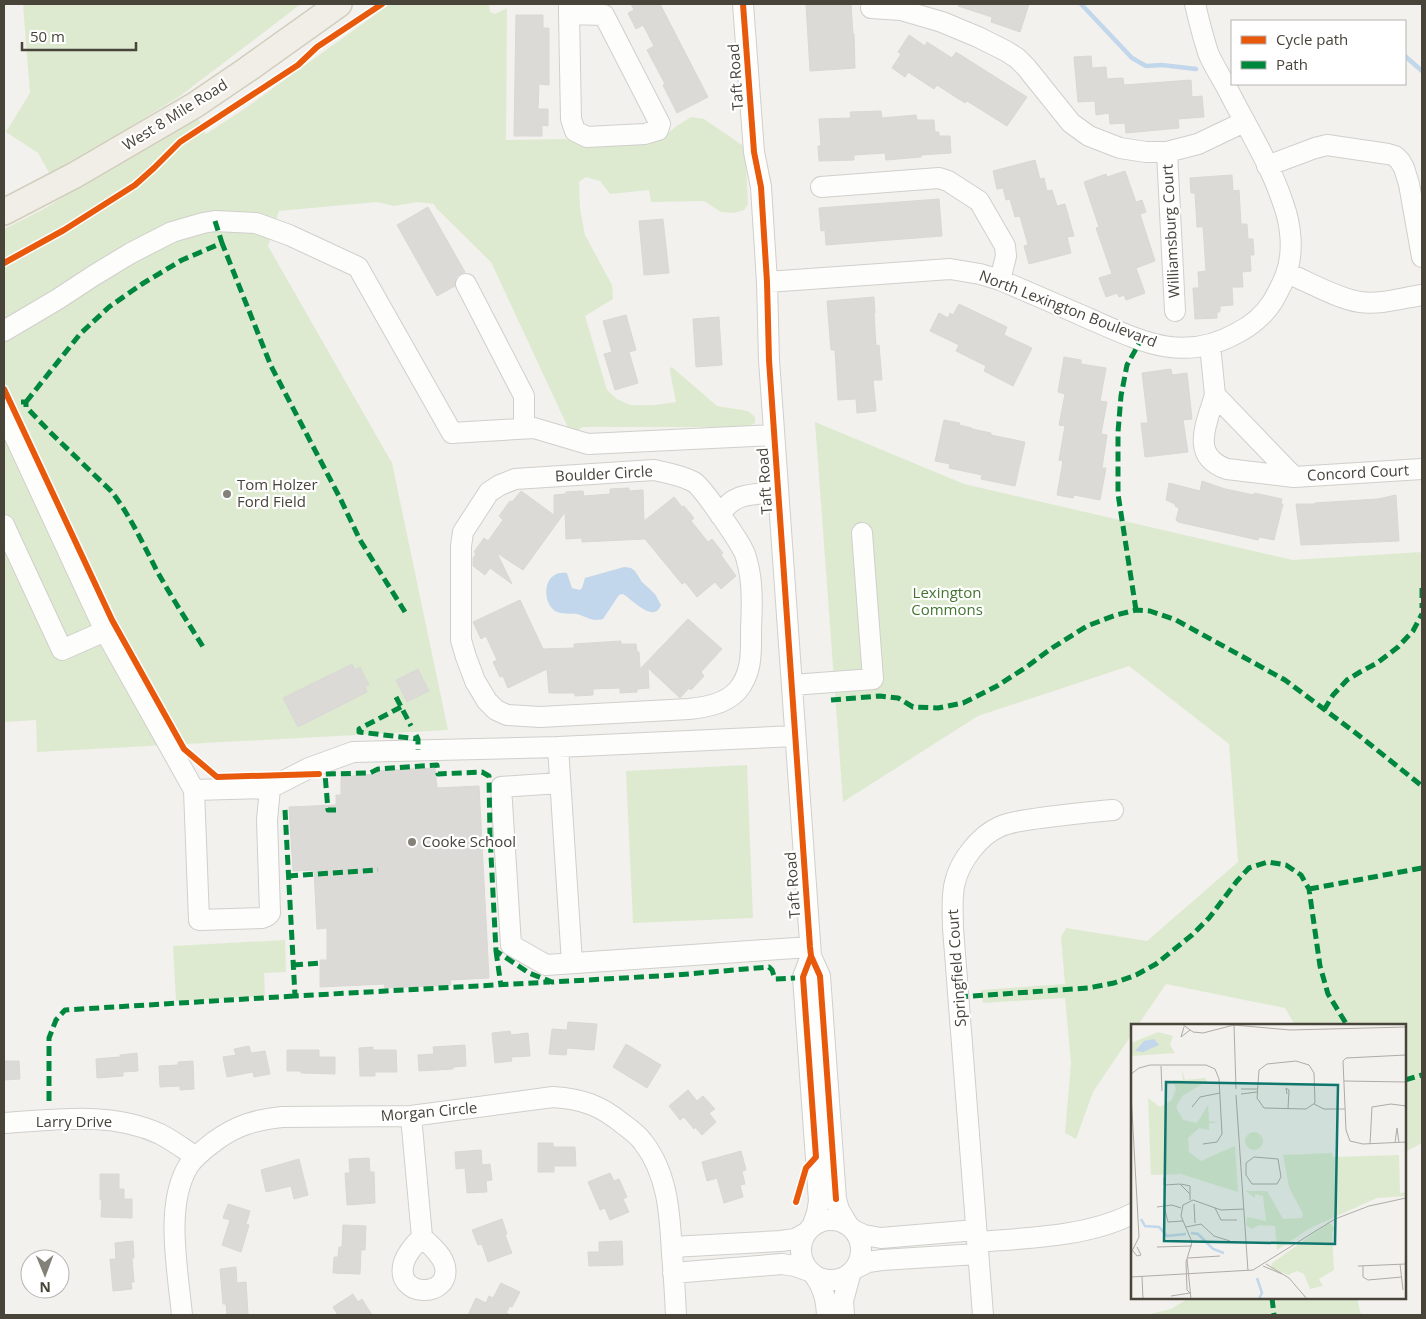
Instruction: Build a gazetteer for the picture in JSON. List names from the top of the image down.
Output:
{
  "streets": {
    "main road": ["West 8 Mile Road"],
    "street": [
      "Taft Road",
      "Williamsburg Court",
      "North Lexington Boulevard",
      "Concord Court",
      "Boulder Circle",
      "Springfield Court",
      "Morgan Circle",
      "Larry Drive"
    ]
  },
  "crossings": [
    ["Taft Road", "North Lexington Boulevard"],
    ["North Lexington Boulevard", "Concord Court"],
    ["Morgan Circle", "Larry Drive"]
  ],
  "parks": ["Lexington Commons"],
  "places": ["Tom Holzer Ford Field", "Cooke School"],
  "legend": ["Cycle path", "Path"],
  "scale_bar": "50 m",
  "north": "bottom"
}
